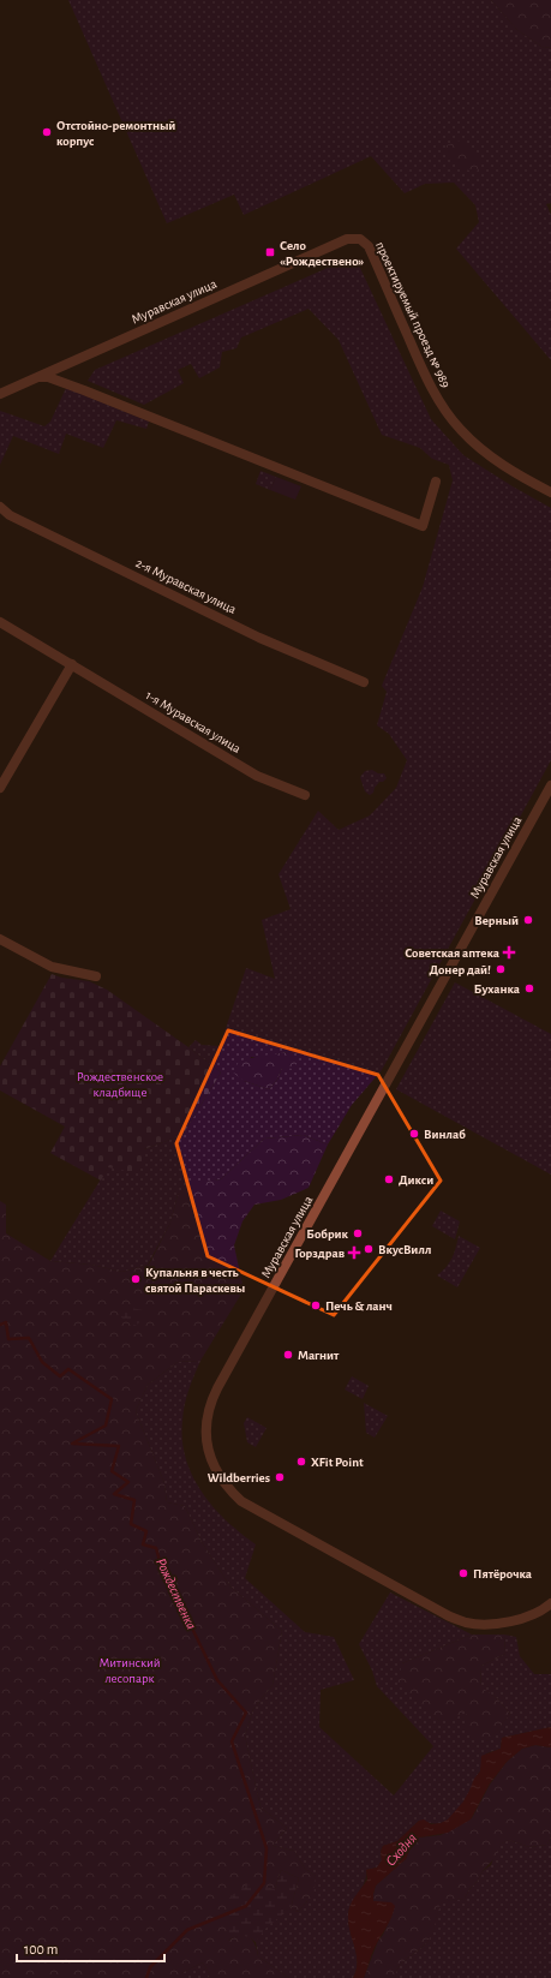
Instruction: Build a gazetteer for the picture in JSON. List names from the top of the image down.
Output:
{
  "streets": {
    "street": [
      "Муравская улица",
      "проектируемый проезд № 989",
      "2-я Муравская улица",
      "1-я Муравская улица"
    ]
  },
  "crossings": [
    ["Муравская улица", "проектируемый проезд № 989"]
  ],
  "water": ["Рождественка", "Сходня"],
  "parks": ["Рождественское кладбище", "Митинский лесопарк"],
  "places": {
    "other": [
      "Отстойно-ремонтный корпус",
      "Верный",
      "Донер дай!",
      "Буханка",
      "Винлаб",
      "Дикси",
      "Бобрик",
      "ВкусВилл",
      "Купальня в честь святой Параскевы",
      "Печь & ланч",
      "Магнит",
      "XFit Point",
      "Wildberries",
      "Пятёрочка"
    ],
    "transit": ["Село «Рождествено»"],
    "health": ["Советская аптека", "Горздрав"]
  },
  "scale_bar": "100 m"
}
